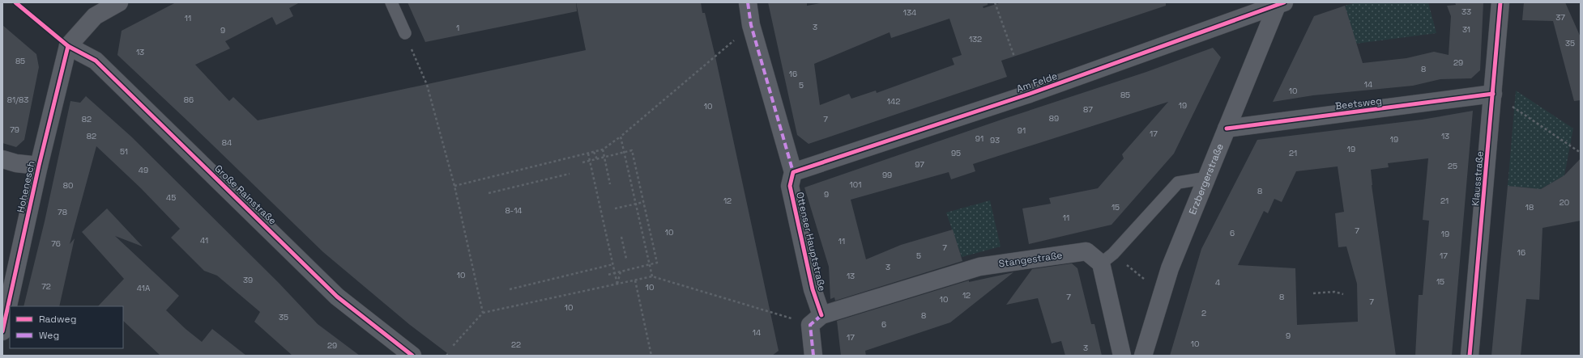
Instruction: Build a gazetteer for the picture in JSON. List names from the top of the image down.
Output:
{
  "streets": {
    "street": [
      "Am Felde",
      "Beetsweg",
      "Klausstraße",
      "Erzbergerstraße",
      "Hohenesch",
      "Große Rainstraße",
      "Ottenser Hauptstraße",
      "Stangestraße"
    ]
  },
  "crossings": [
    ["Am Felde", "Erzbergerstraße"],
    ["Am Felde", "Ottenser Hauptstraße"],
    ["Beetsweg", "Klausstraße"],
    ["Beetsweg", "Erzbergerstraße"],
    ["Hohenesch", "Große Rainstraße"],
    ["Ottenser Hauptstraße", "Stangestraße"]
  ],
  "house_numbers": [
    "33",
    "134",
    "37",
    "11",
    "3",
    "1",
    "31",
    "9",
    "132",
    "35",
    "13",
    "85",
    "29",
    "8",
    "16",
    "14",
    "5",
    "10",
    "85",
    "81/83",
    "86",
    "142",
    "19",
    "10",
    "87",
    "89",
    "82",
    "7",
    "79",
    "91",
    "17",
    "82",
    "13",
    "91",
    "19",
    "93",
    "84",
    "19",
    "51",
    "95",
    "21",
    "97",
    "25",
    "49",
    "99",
    "101",
    "80",
    "8",
    "9",
    "45",
    "12",
    "21",
    "20",
    "15",
    "18",
    "8-14",
    "78",
    "11",
    "7",
    "10",
    "6",
    "19",
    "41",
    "11",
    "76",
    "7",
    "16",
    "5",
    "17",
    "3",
    "10",
    "13",
    "39",
    "15",
    "4",
    "72",
    "10",
    "41A",
    "12",
    "7",
    "8",
    "10",
    "7",
    "10",
    "2",
    "8",
    "35",
    "6",
    "14",
    "9",
    "17",
    "10",
    "22",
    "29",
    "3"
  ],
  "legend": ["Radweg", "Weg"]
}
